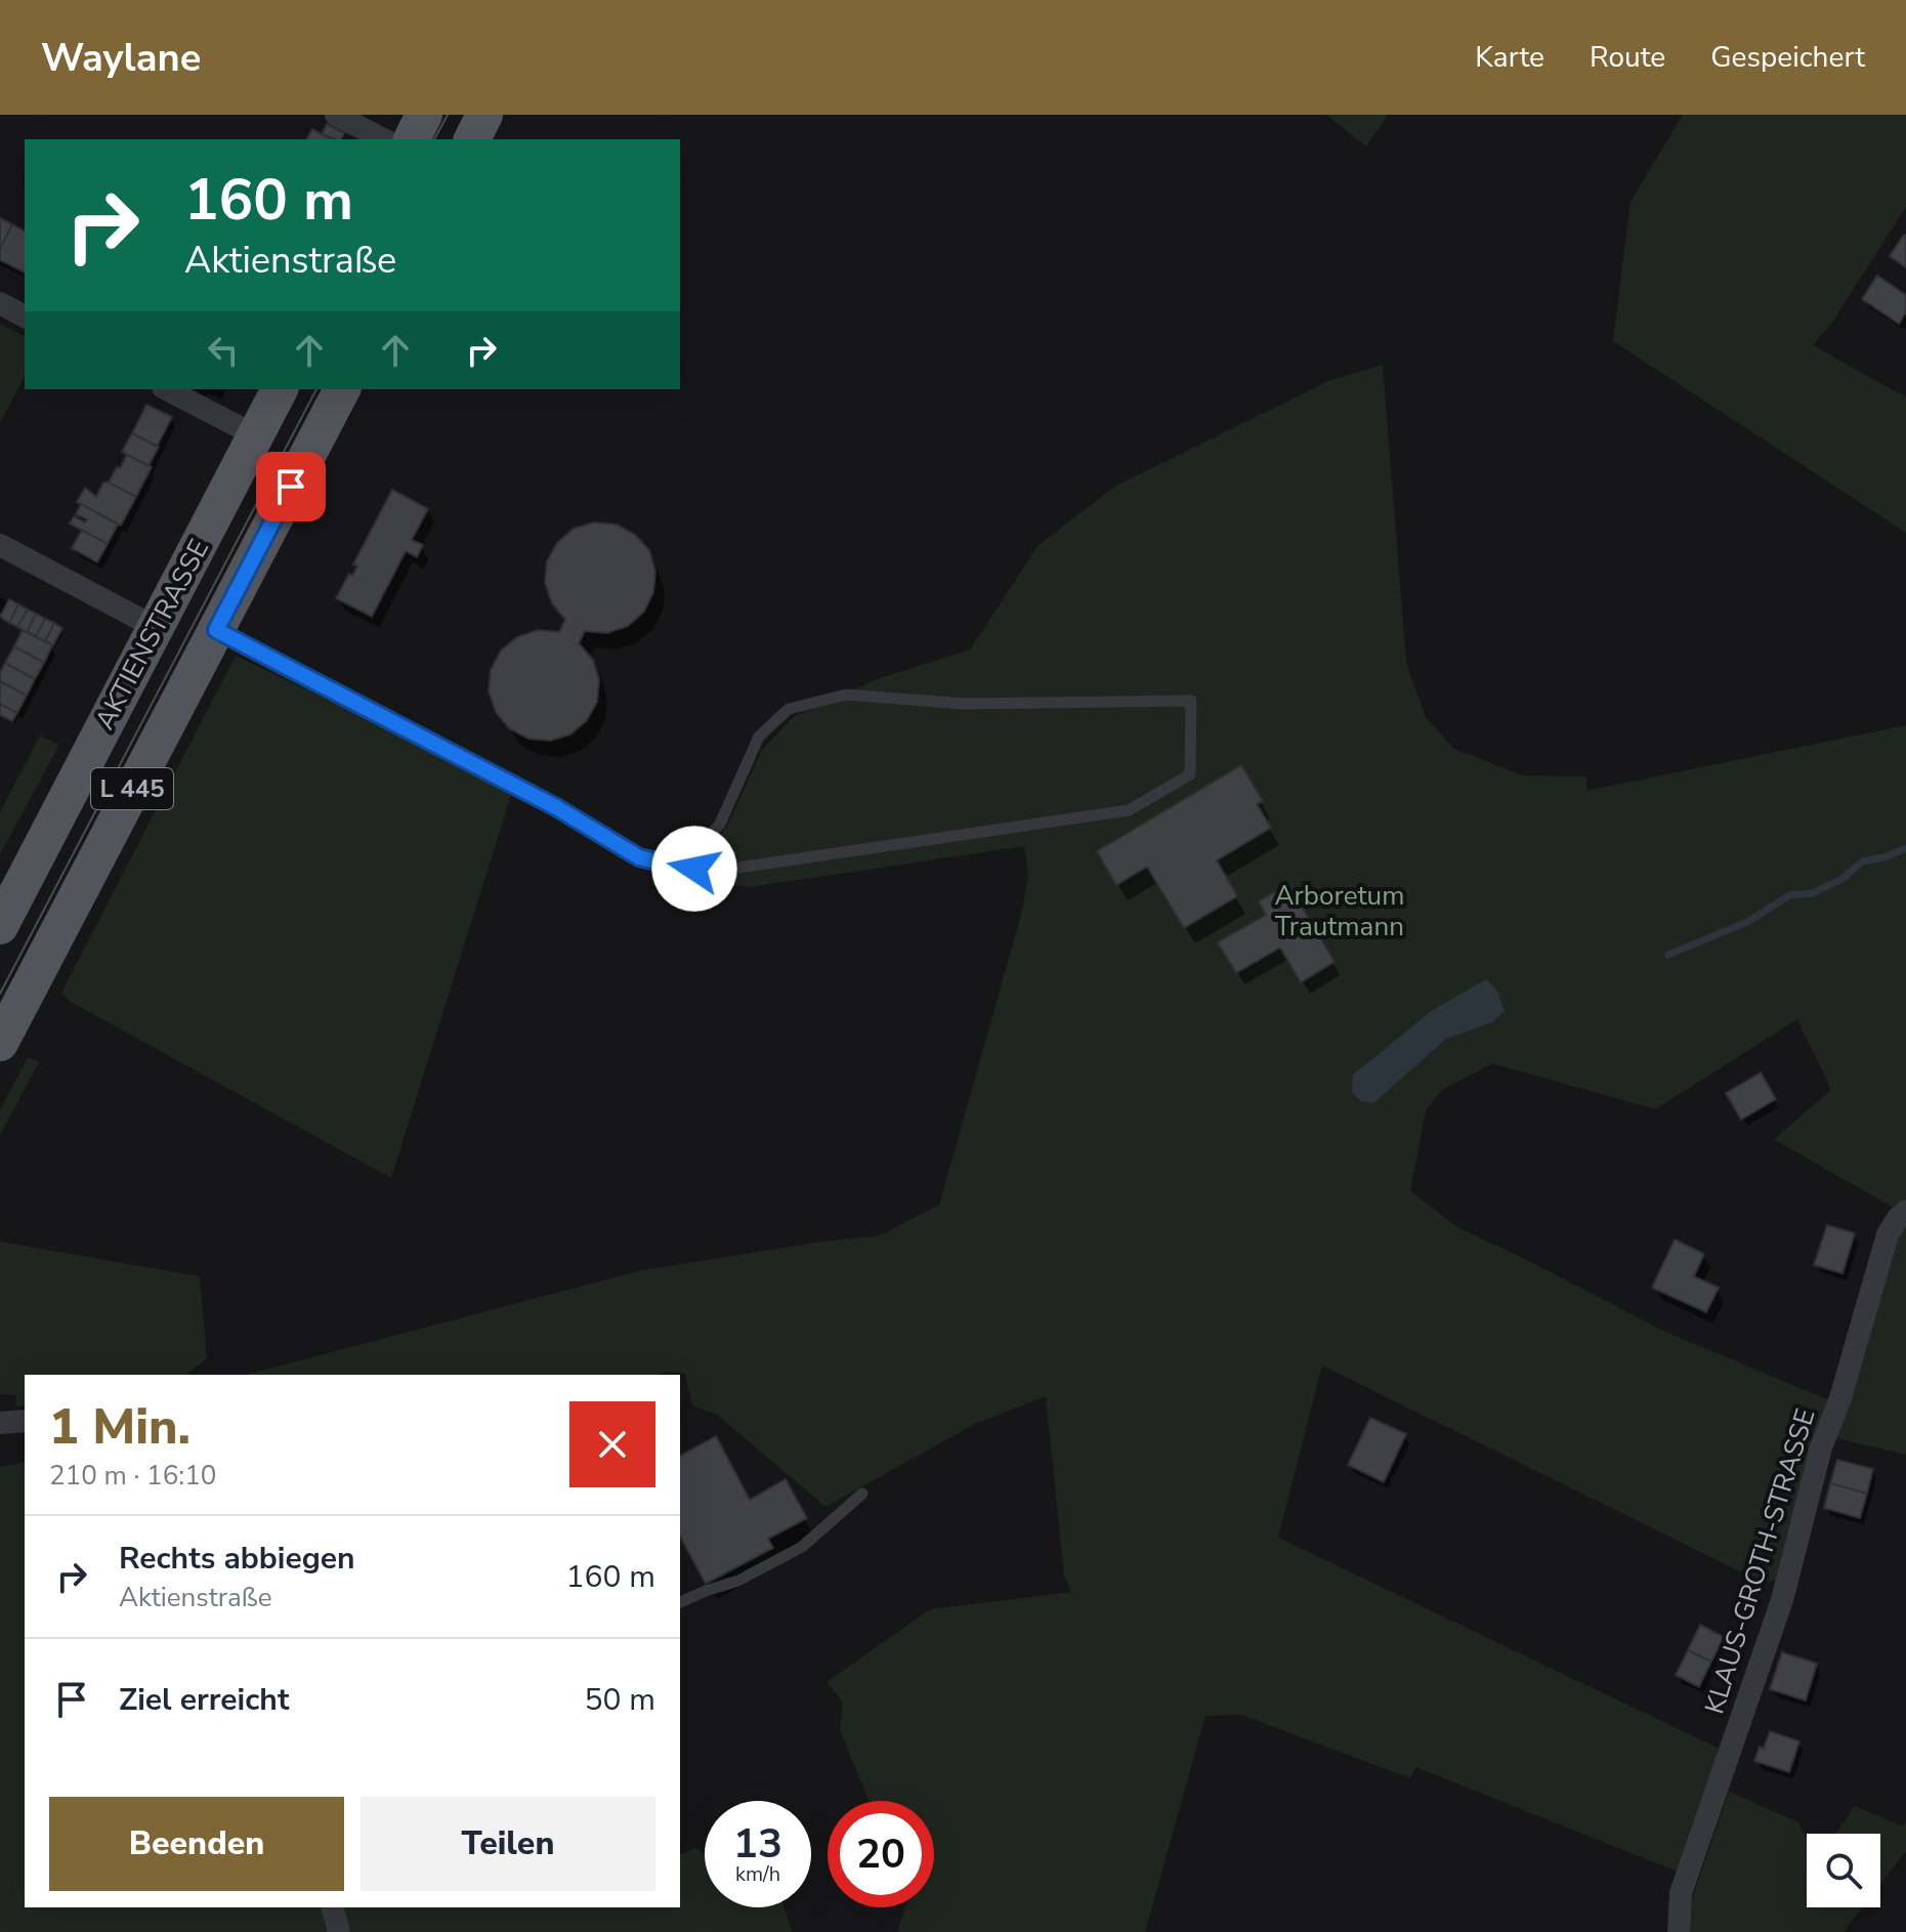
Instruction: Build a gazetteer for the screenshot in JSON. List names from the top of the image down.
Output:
{
  "streets": {
    "main road": ["AKTIENSTRASSE", "L 445"],
    "street": ["KLAUS-GROTH-STRASSE"]
  },
  "parks": ["Arboretum Trautmann"],
  "page": {
    "header": "Waylane",
    "nav": ["Karte", "Route", "Gespeichert"],
    "turn": ["160 m", "Aktienstraße"],
    "heading": ["1 Min.", "210 m · 16:10"],
    "list": [
      {
        "name": "Rechts abbiegen",
        "note": "Aktienstraße",
        "value": "160 m"
      },
      {
        "name": "Ziel erreicht",
        "value": "50 m"
      }
    ],
    "buttons": ["Beenden", "Teilen"],
    "speed": "13 km/h",
    "limit": "20"
  }
}
